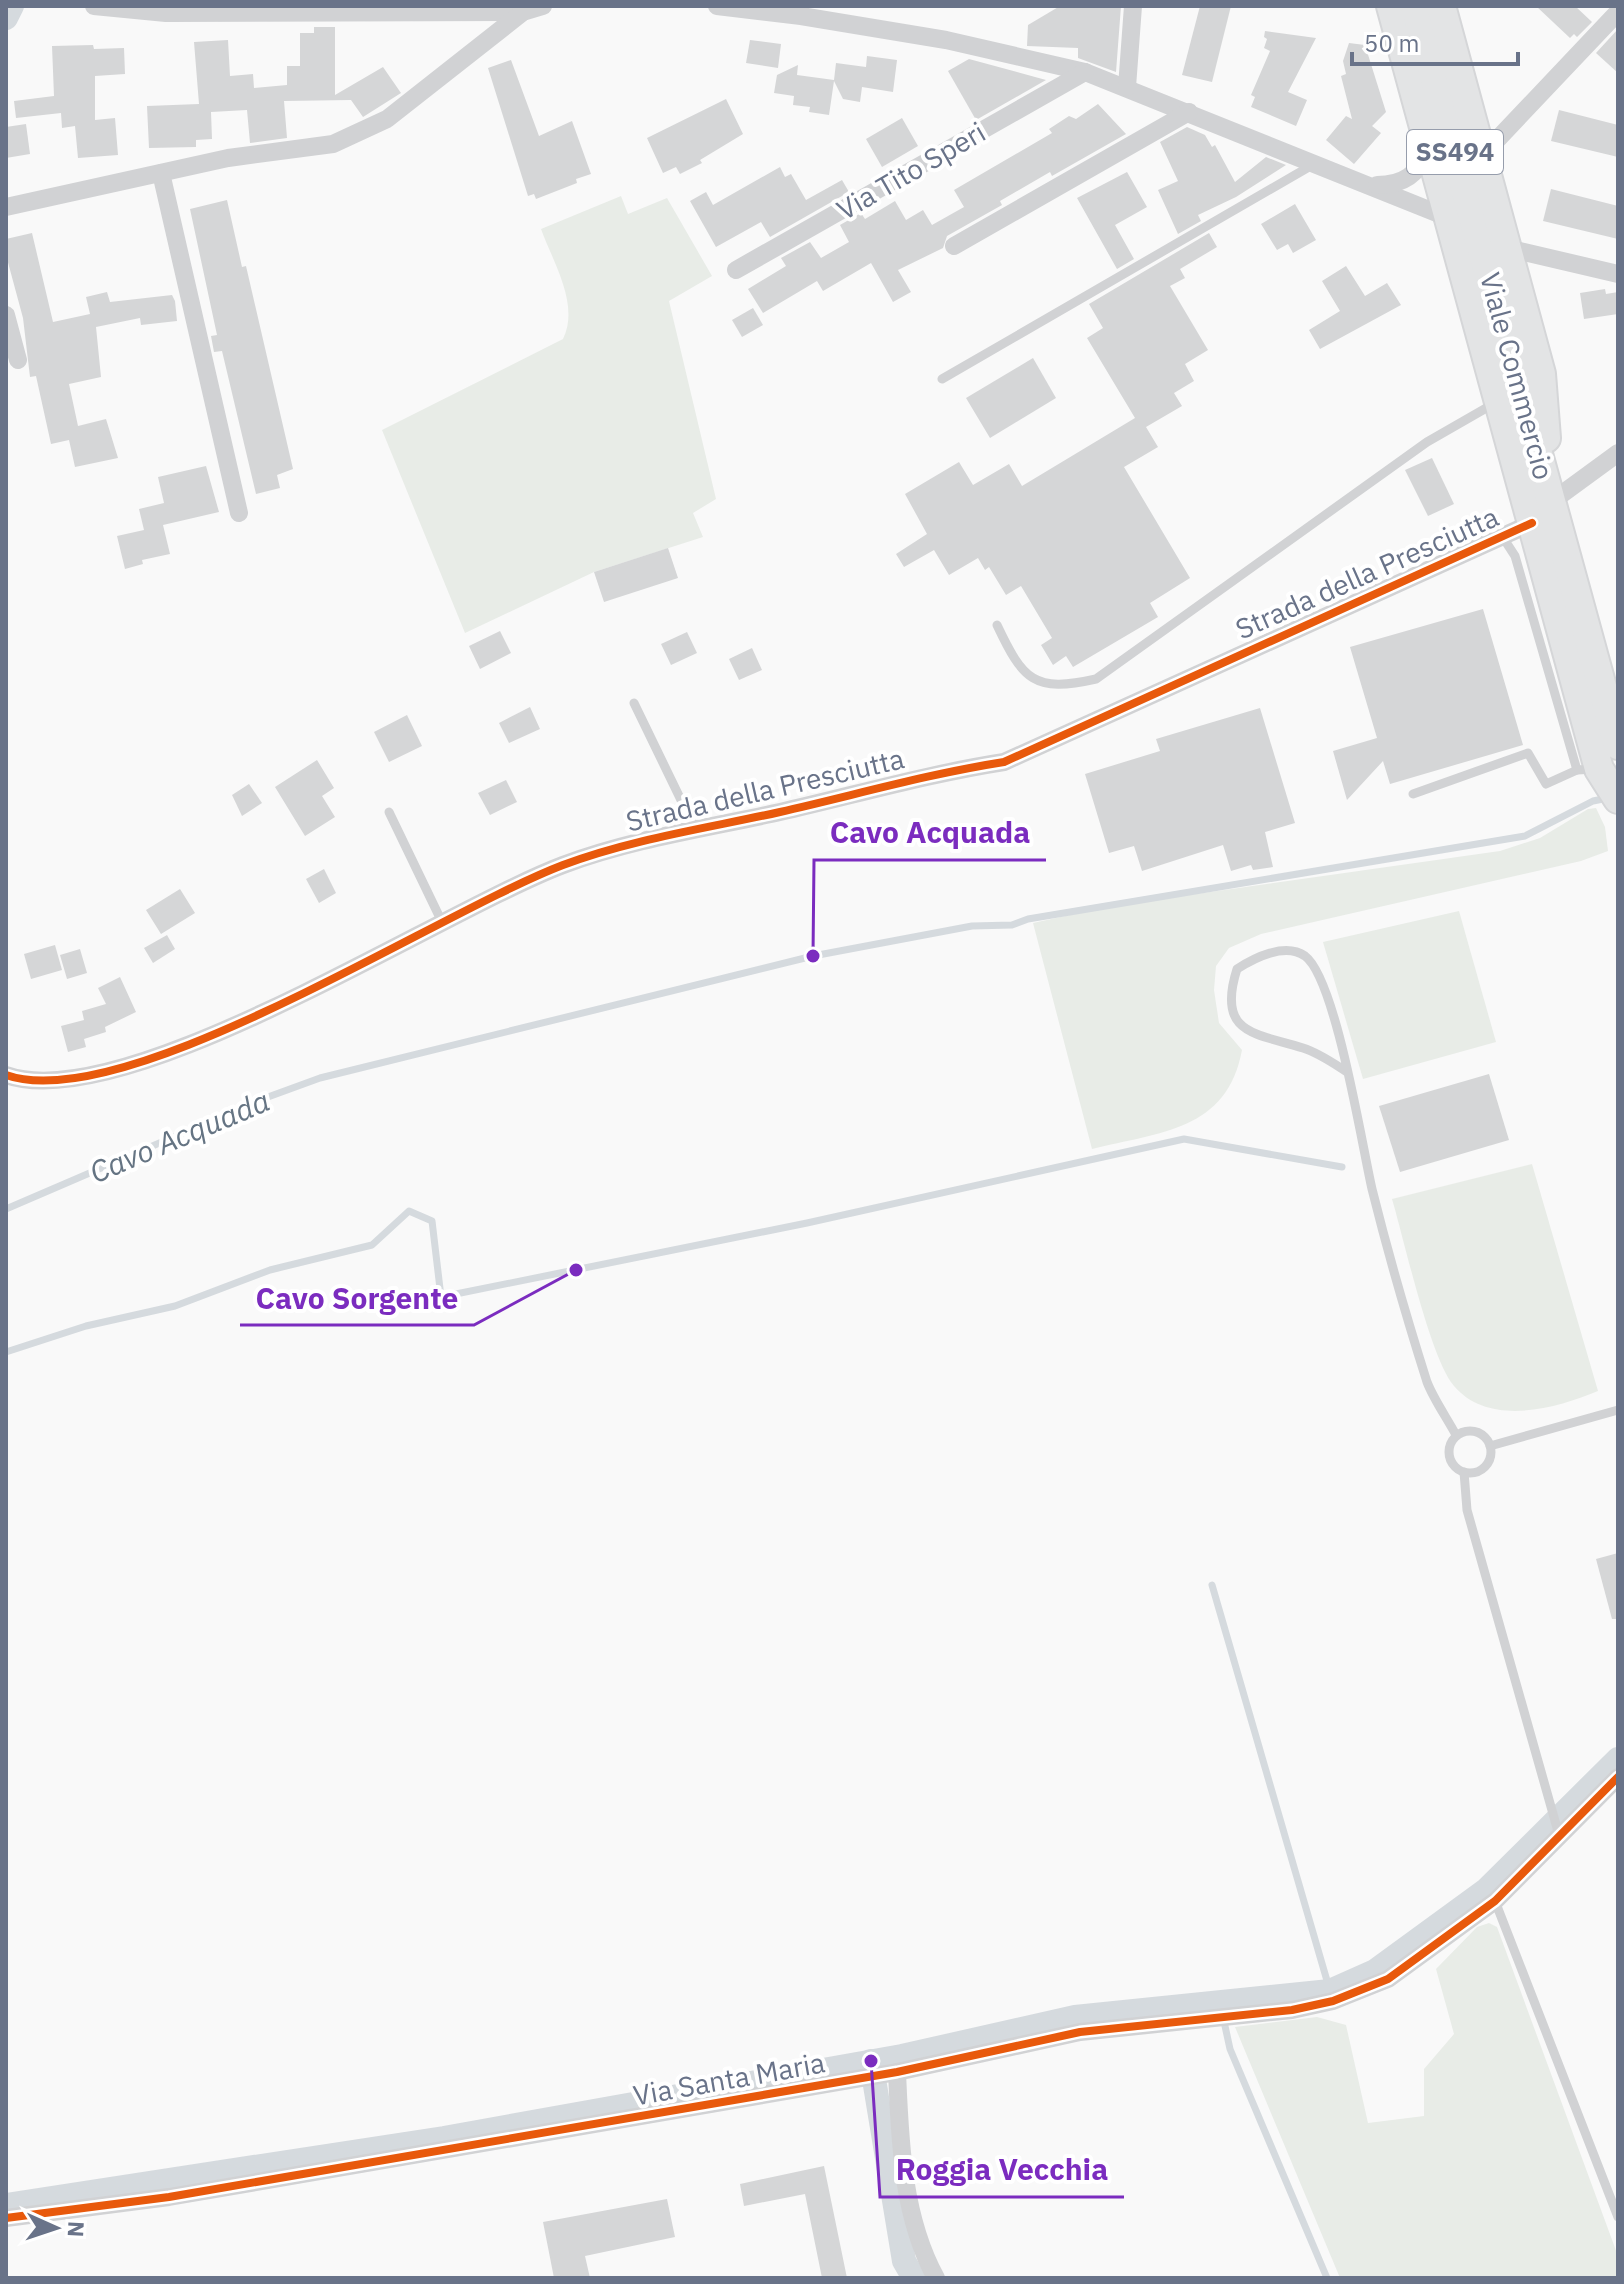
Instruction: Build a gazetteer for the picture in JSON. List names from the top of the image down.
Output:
{
  "streets": {
    "main road": ["SS494", "Viale Commercio"],
    "street": ["Via Tito Speri", "Strada della Presciutta", "Via Santa Maria"]
  },
  "water": ["Cavo Acquada"],
  "places": ["Cavo Acquada", "Cavo Sorgente", "Roggia Vecchia"],
  "scale_bar": "50 m",
  "north": "right"
}
